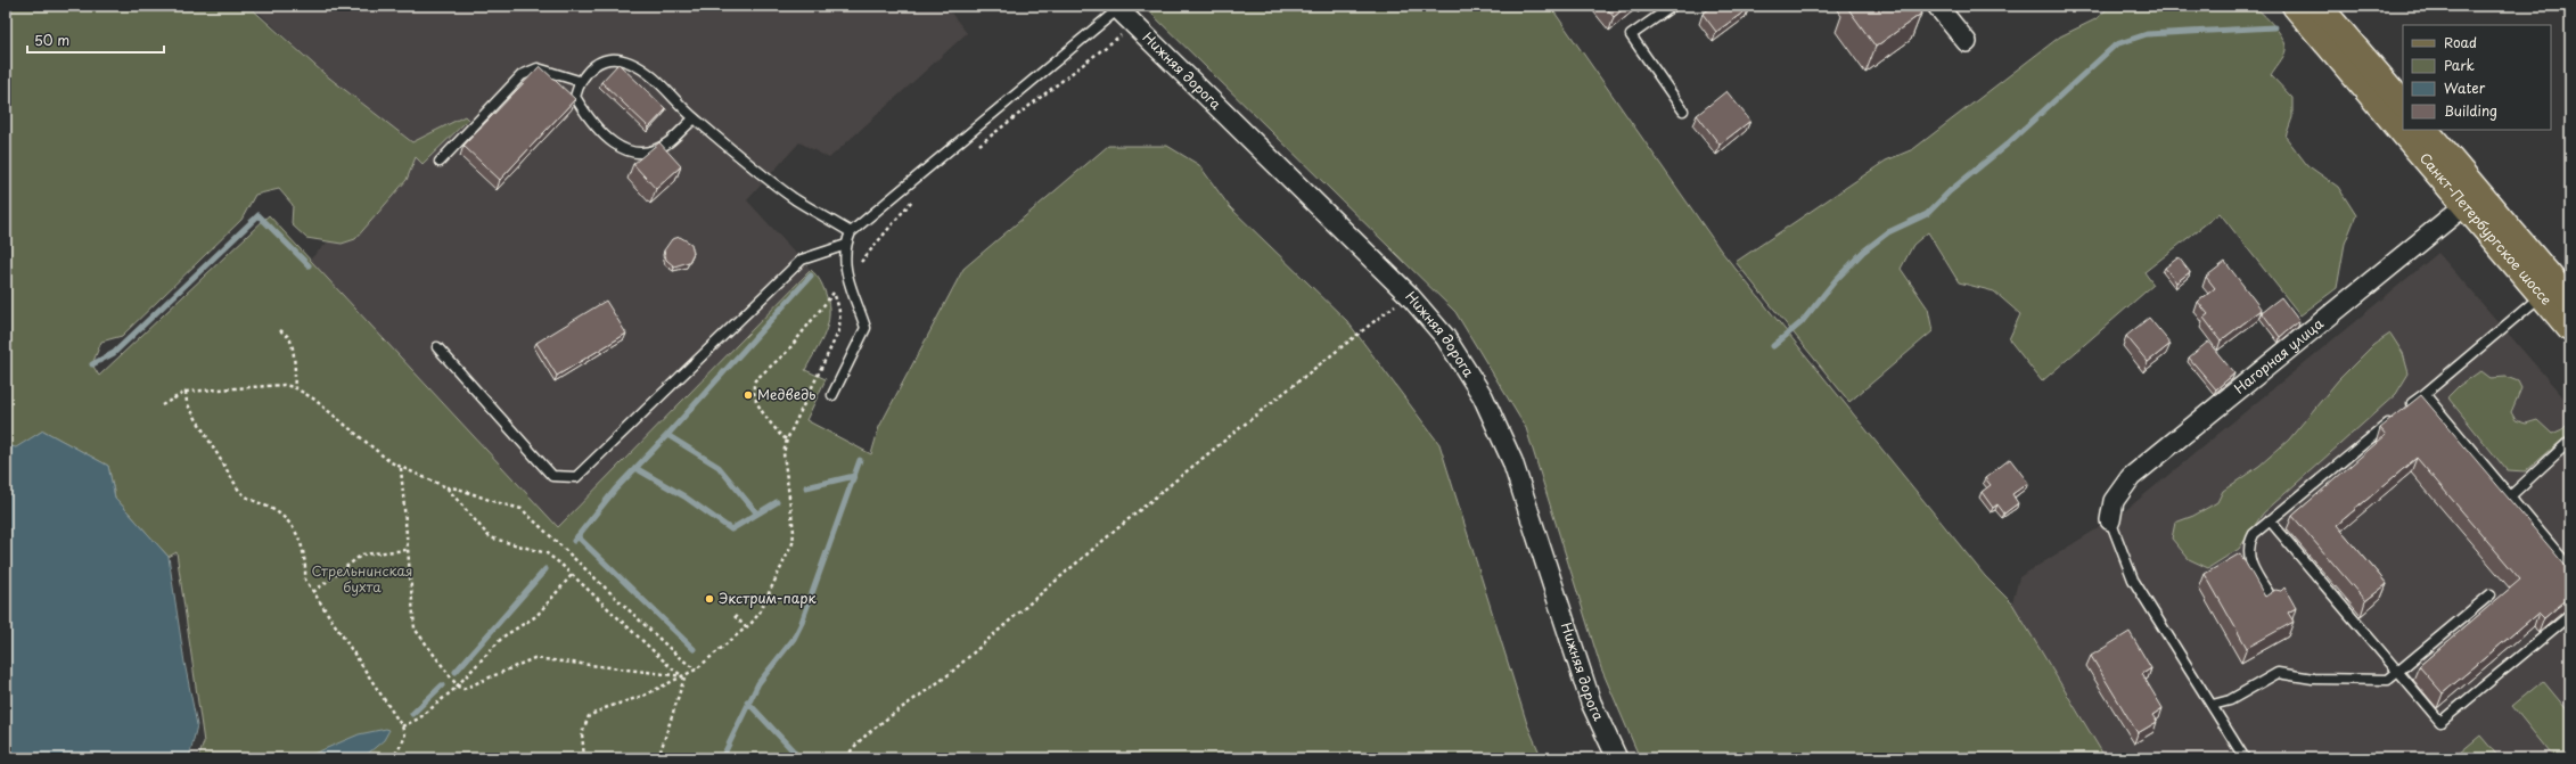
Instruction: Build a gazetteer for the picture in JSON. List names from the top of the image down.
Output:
{
  "streets": {
    "main road": ["Санкт-Петербургское шоссе"],
    "street": ["Нижняя дорога", "Нагорная улица"]
  },
  "crossings": [
    ["Санкт-Петербургское шоссе", "Нагорная улица"]
  ],
  "parks": ["Стрельнинская бухта"],
  "places": ["Медведь", "Экстрим-парк"],
  "legend": [
    "Road",
    "Park",
    "Water",
    "Building"
  ],
  "scale_bar": "50 m"
}
